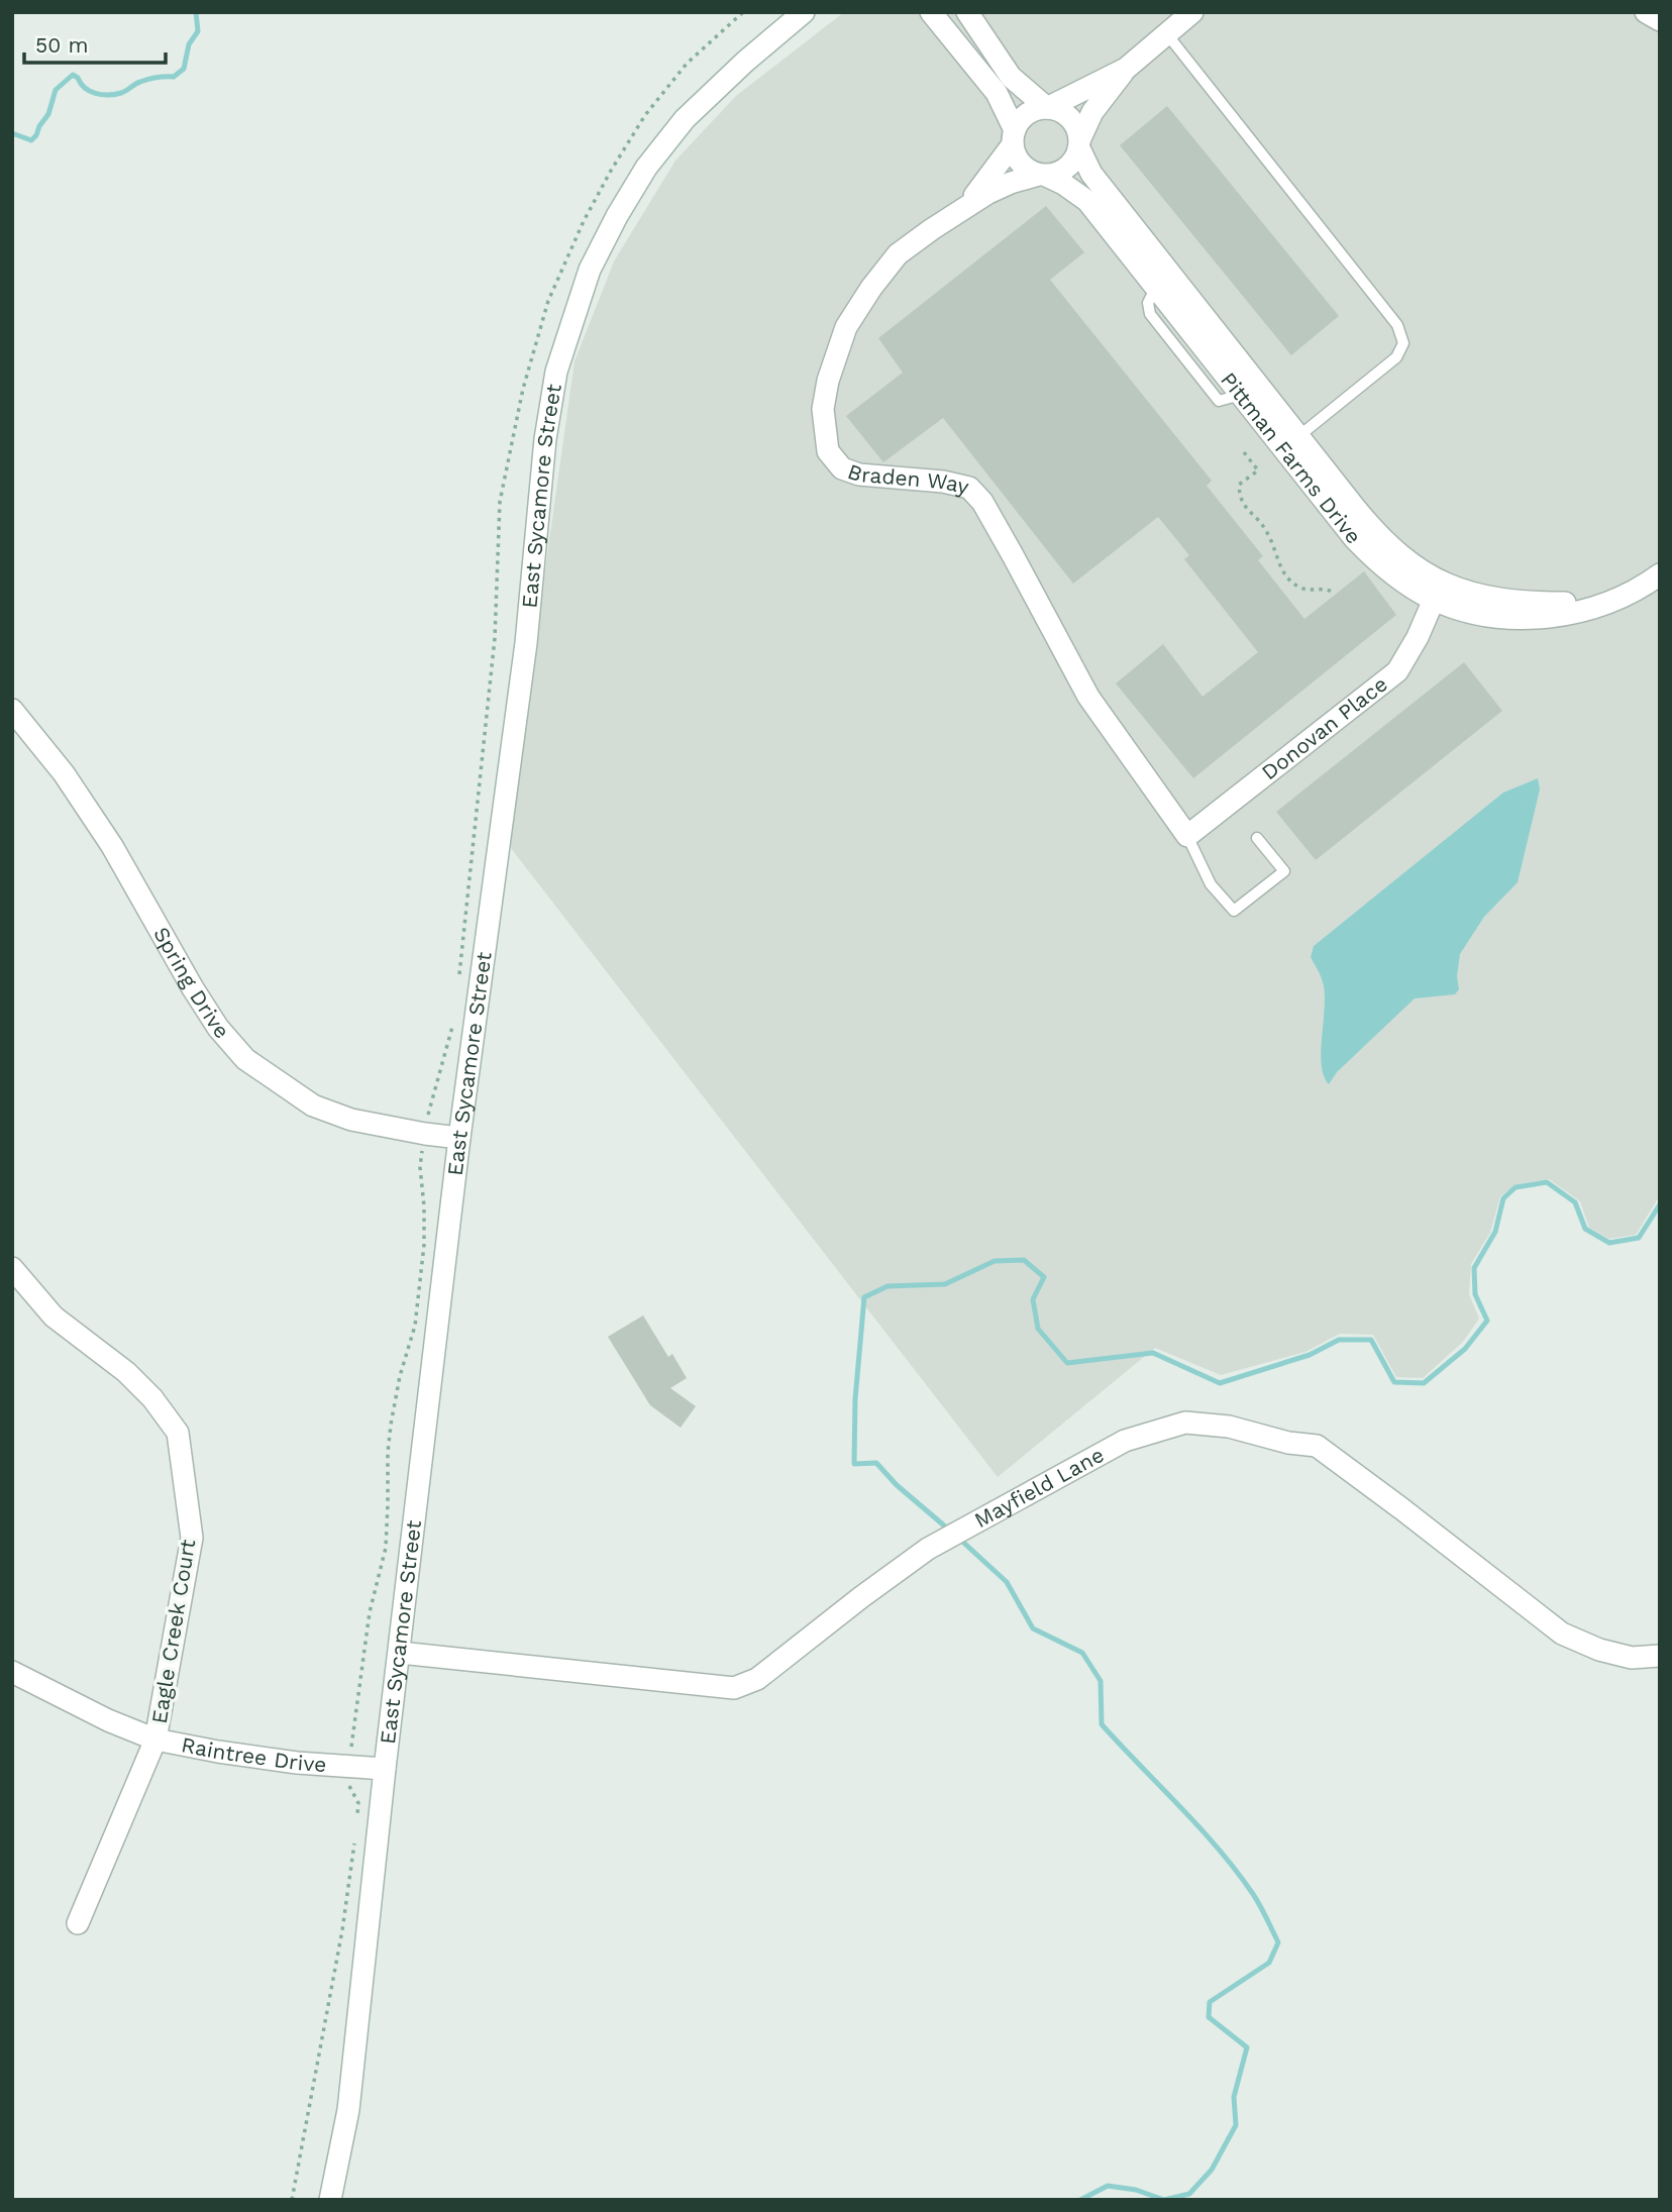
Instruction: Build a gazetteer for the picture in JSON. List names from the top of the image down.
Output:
{
  "streets": {
    "street": [
      "Pittman Farms Drive",
      "Braden Way",
      "East Sycamore Street",
      "Donovan Place",
      "Spring Drive",
      "Mayfield Lane",
      "Eagle Creek Court",
      "Raintree Drive"
    ]
  },
  "crossings": [
    ["Pittman Farms Drive", "Braden Way"],
    ["Pittman Farms Drive", "Donovan Place"],
    ["Braden Way", "Donovan Place"],
    ["East Sycamore Street", "Spring Drive"],
    ["East Sycamore Street", "Mayfield Lane"],
    ["East Sycamore Street", "Raintree Drive"],
    ["Eagle Creek Court", "Raintree Drive"]
  ],
  "scale_bar": "50 m"
}
